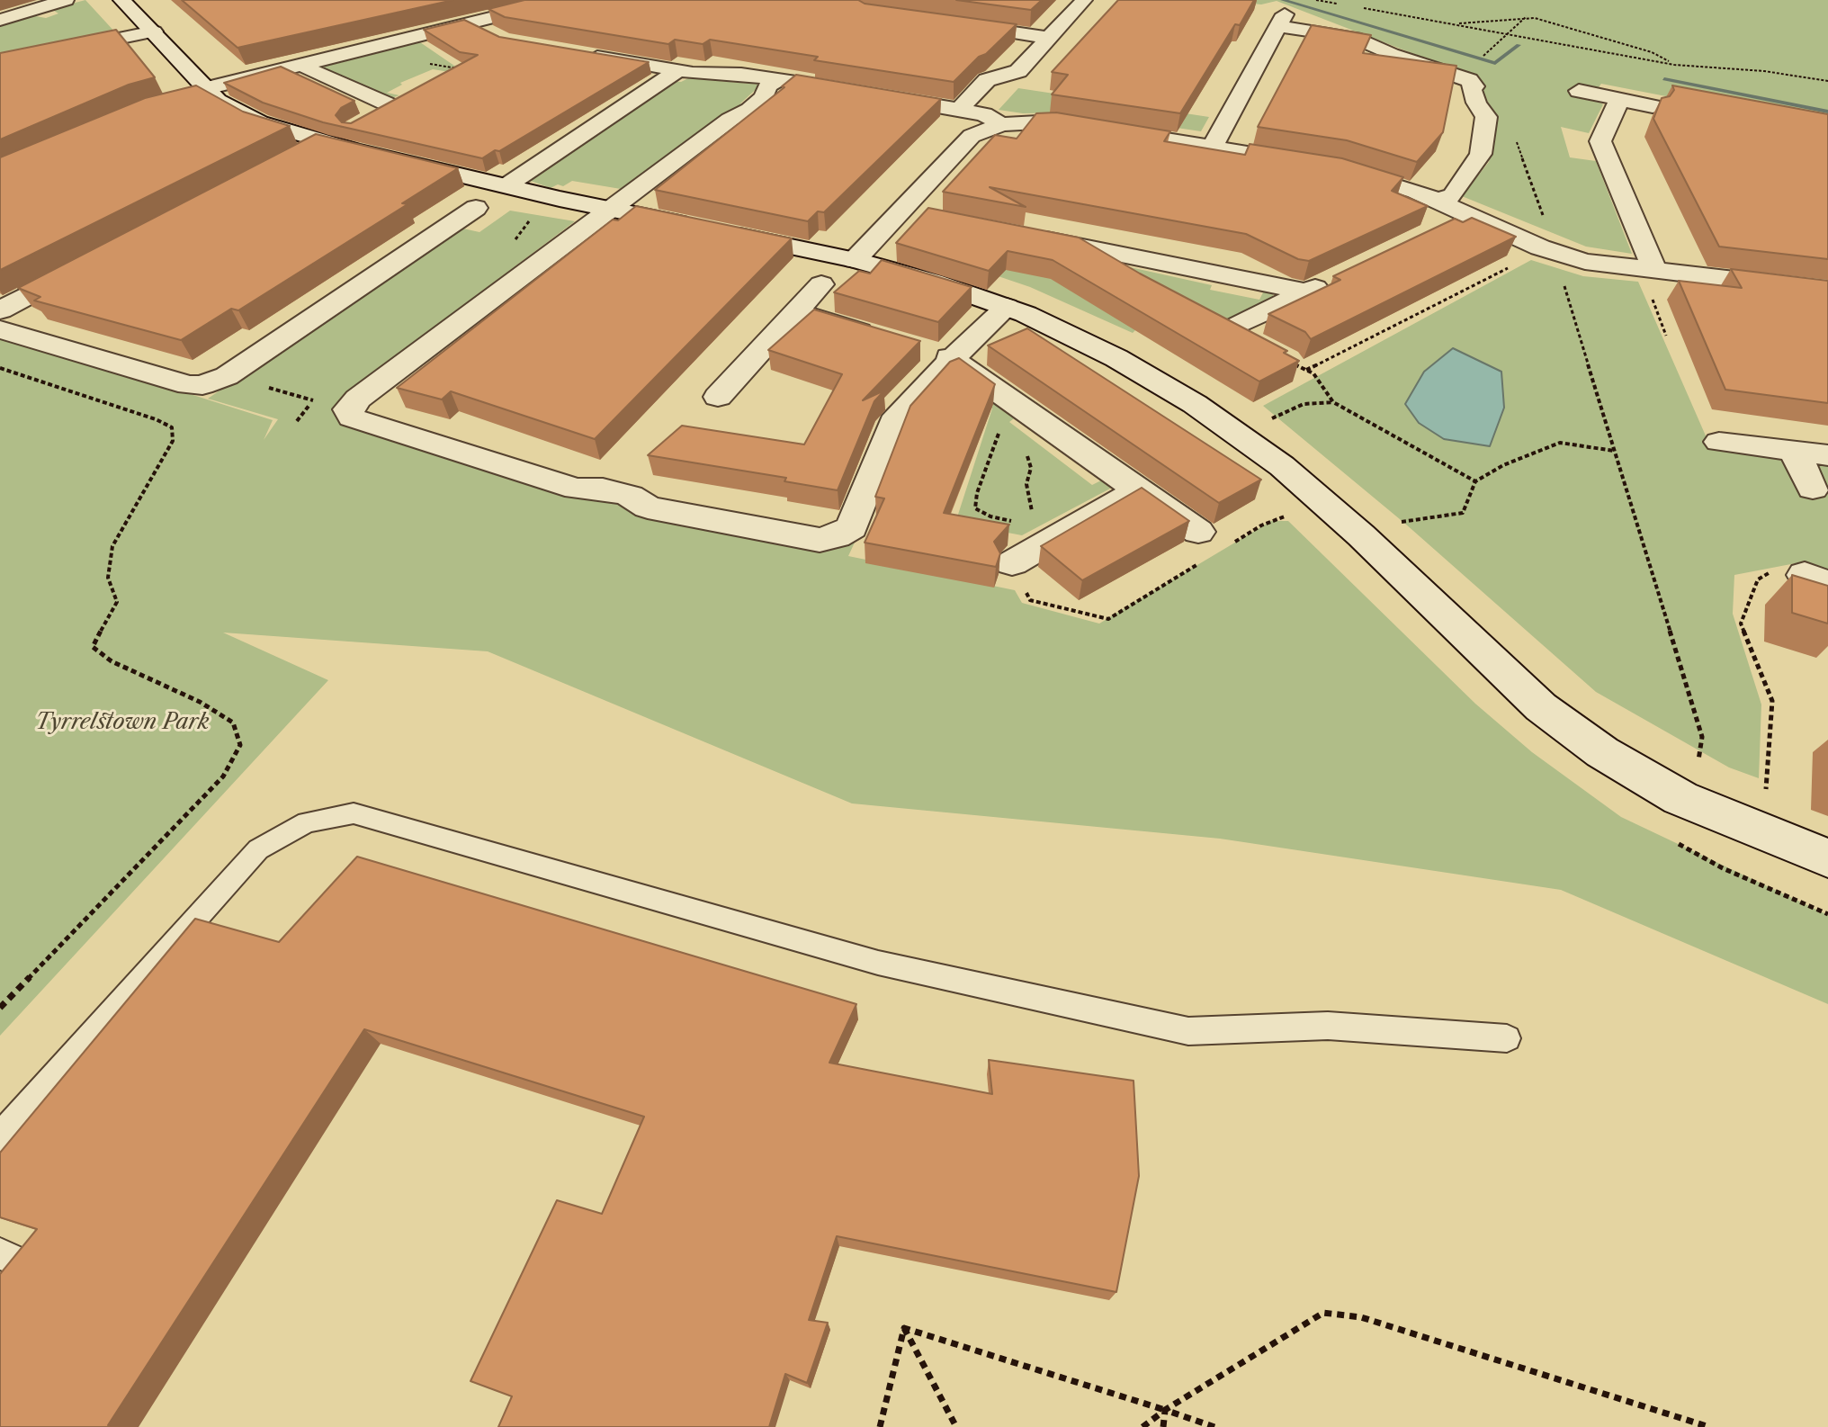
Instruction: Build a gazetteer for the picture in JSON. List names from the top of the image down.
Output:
{
  "parks": ["Tyrrelstown Park"]
}
